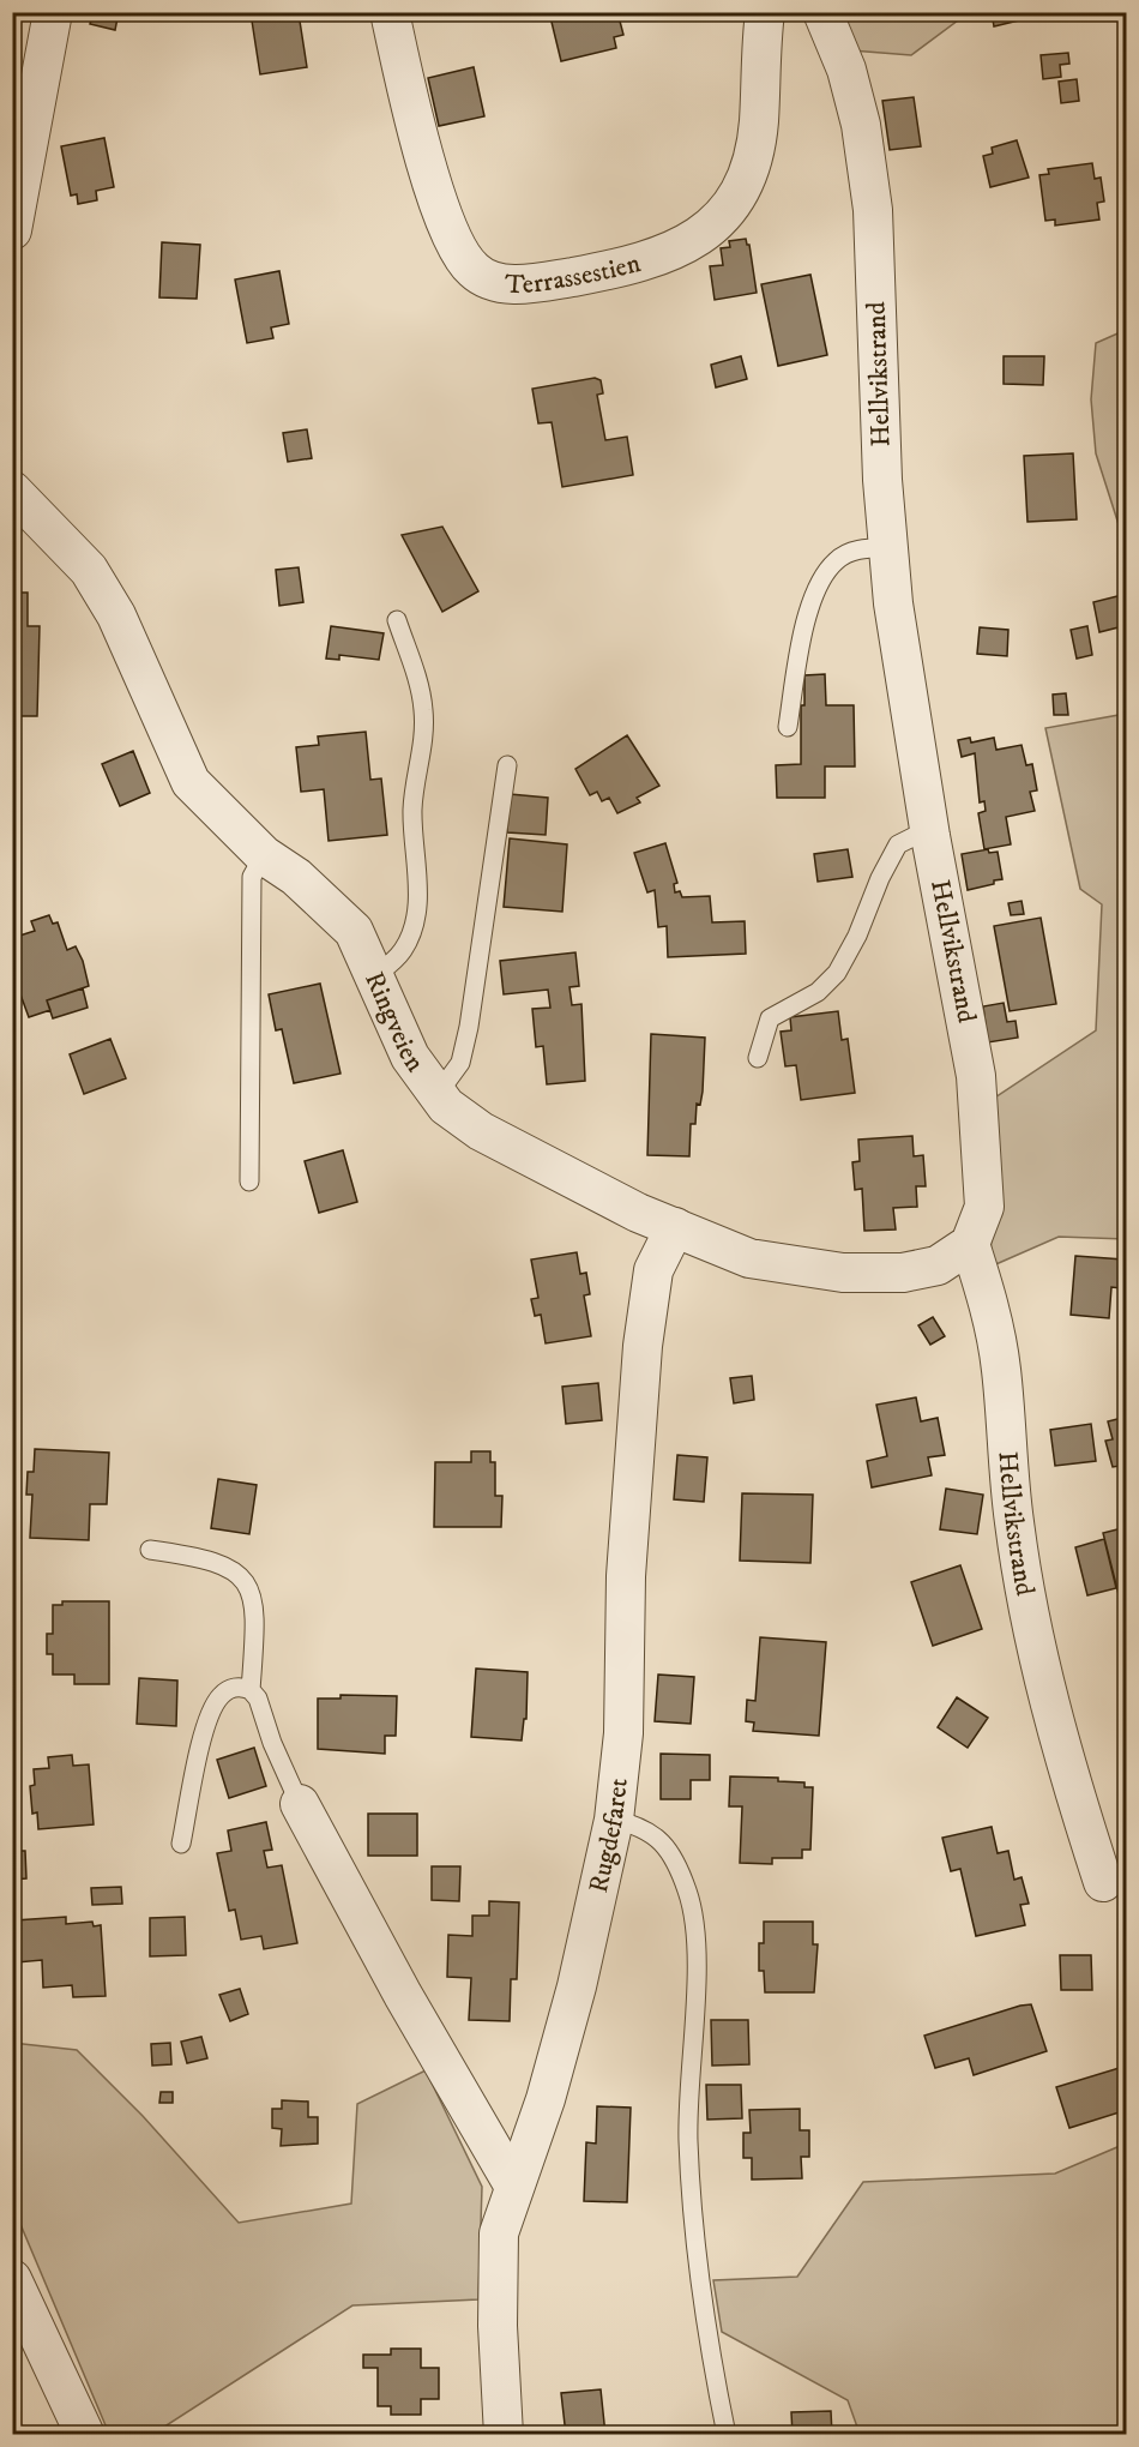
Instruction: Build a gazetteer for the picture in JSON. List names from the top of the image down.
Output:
{
  "streets": {
    "street": [
      "Terrassestien",
      "Hellvikstrand",
      "Ringveien",
      "Rugdefaret"
    ]
  },
  "crossings": [
    ["Hellvikstrand", "Ringveien"],
    ["Ringveien", "Rugdefaret"]
  ]
}
